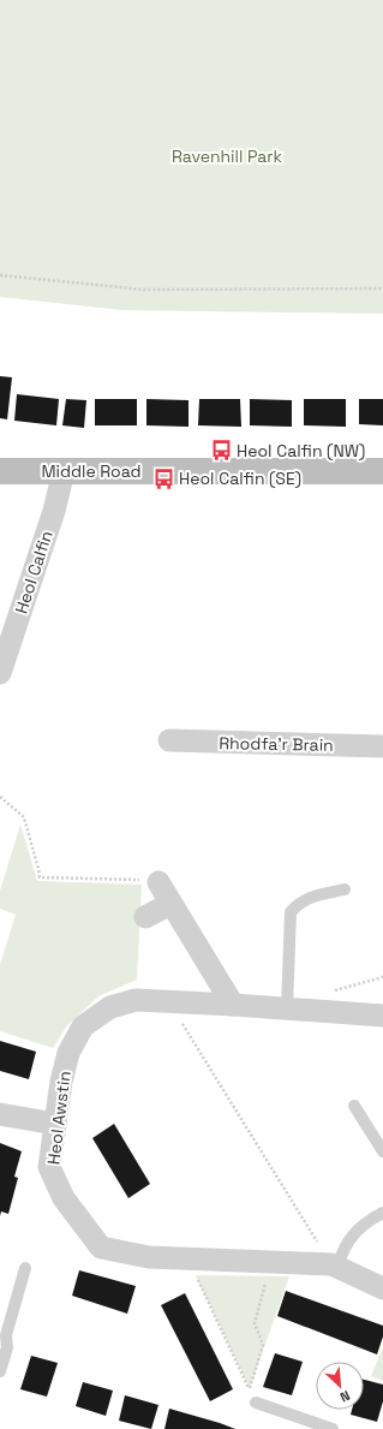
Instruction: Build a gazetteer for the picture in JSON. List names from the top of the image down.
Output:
{
  "streets": {
    "street": [
      "Middle Road",
      "Heol Calfin",
      "Rhodfa'r Brain",
      "Heol Awstin"
    ]
  },
  "crossings": [
    ["Middle Road", "Heol Calfin"]
  ],
  "parks": ["Ravenhill Park"],
  "places": {
    "bus stop": ["Heol Calfin (NW)", "Heol Calfin (SE)"]
  },
  "north": "bottom right"
}
